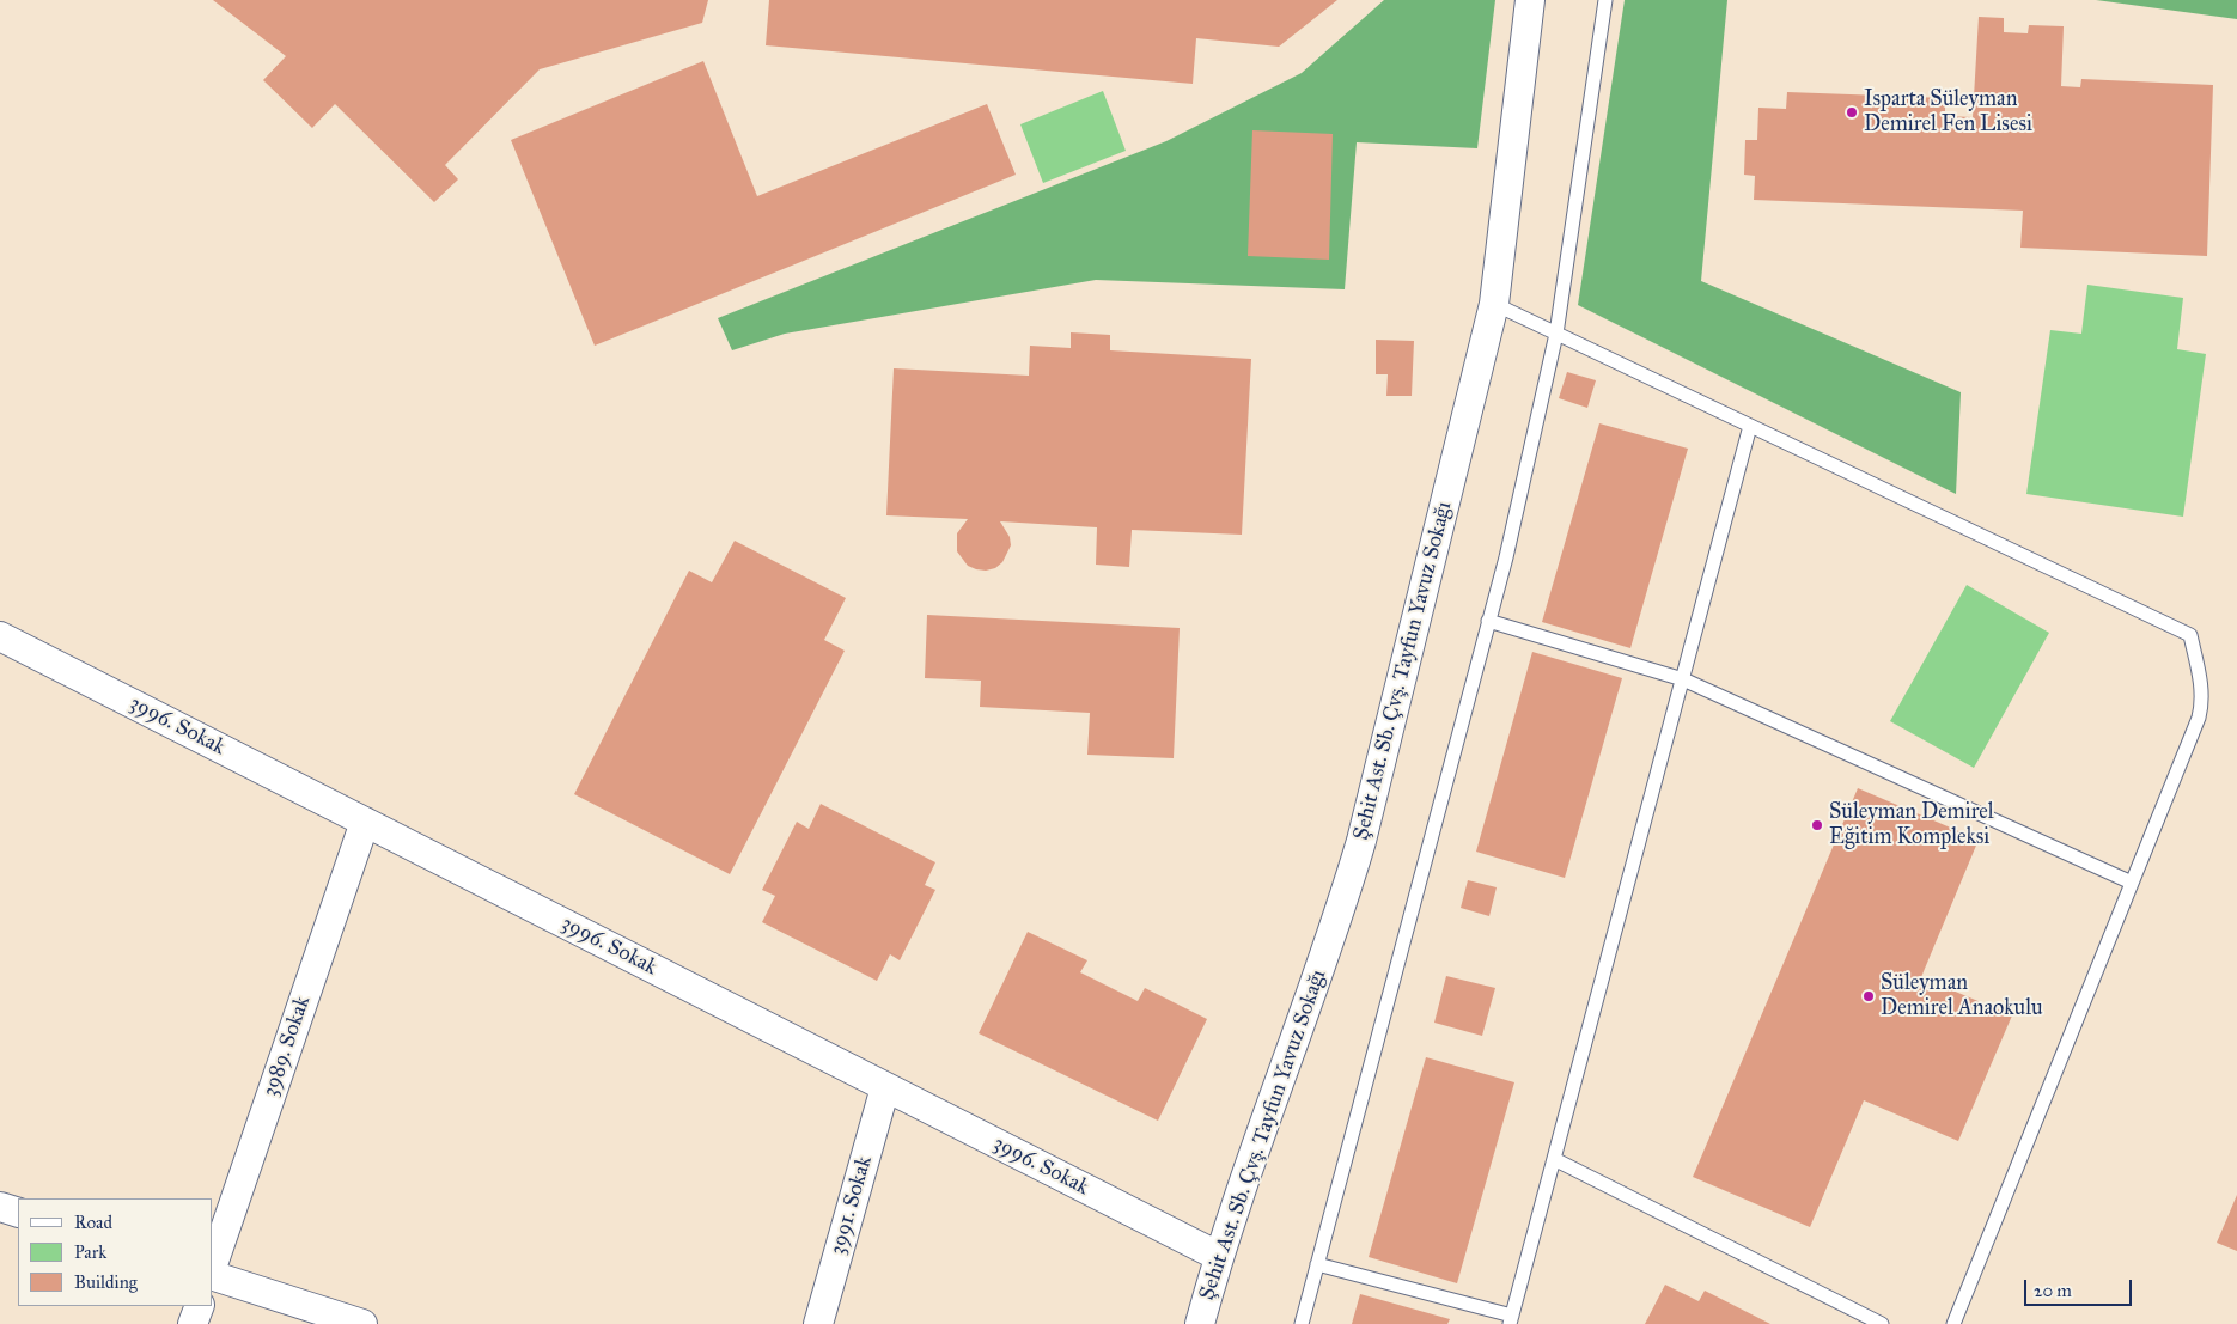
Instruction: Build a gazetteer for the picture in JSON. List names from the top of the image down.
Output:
{
  "streets": {
    "street": [
      "Şehit Ast. Sb. Çvş. Tayfun Yavuz Sokağı",
      "3996. Sokak",
      "3989. Sokak",
      "3991. Sokak"
    ]
  },
  "crossings": [
    ["Şehit Ast. Sb. Çvş. Tayfun Yavuz Sokağı", "3996. Sokak"],
    ["3996. Sokak", "3989. Sokak"],
    ["3996. Sokak", "3991. Sokak"]
  ],
  "places": ["Isparta Süleyman Demirel Fen Lisesi", "Süleyman Demirel Eğitim Kompleksi", "Süleyman Demirel Anaokulu"],
  "legend": ["Road", "Park", "Building"],
  "scale_bar": "20 m"
}
